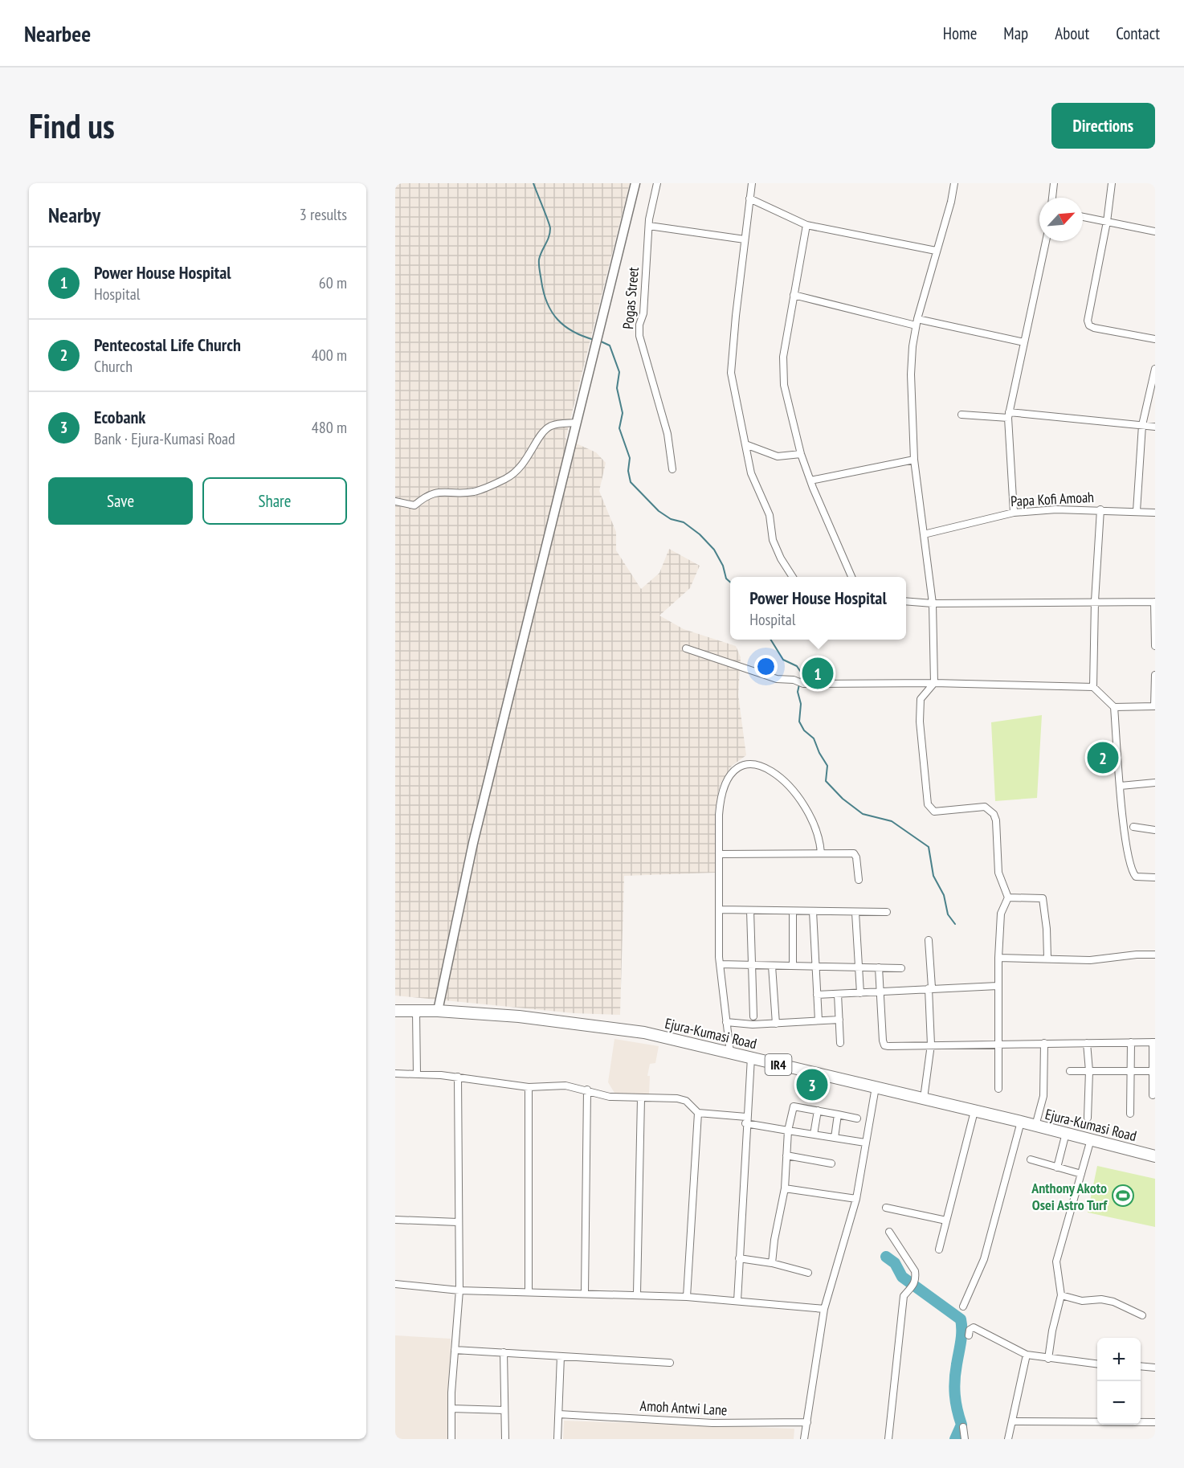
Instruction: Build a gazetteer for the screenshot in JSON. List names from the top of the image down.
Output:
{
  "streets": {
    "main road": ["Ejura-Kumasi Road", "IR4"],
    "street": ["Pogas Street", "Papa Kofi Amoah", "Amoh Antwi Lane"]
  },
  "places": {
    "sports": ["Anthony Akoto Osei Astro Turf"]
  },
  "north": "top right",
  "page": {
    "header": "Nearbee",
    "nav": [
      "Home",
      "Map",
      "About",
      "Contact"
    ],
    "buttons": [
      "Directions",
      ["Save", "Share"]
    ],
    "title": "Find us",
    "heading": ["Nearby", "3 results"],
    "list": [
      {
        "mark": "1",
        "name": "Power House Hospital",
        "note": "Hospital",
        "value": "60 m"
      },
      {
        "mark": "2",
        "name": "Pentecostal Life Church",
        "note": "Church",
        "value": "400 m"
      },
      {
        "mark": "3",
        "name": "Ecobank",
        "note": "Bank · Ejura-Kumasi Road",
        "value": "480 m"
      }
    ],
    "popup": ["Power House Hospital", "Hospital"],
    "pins": ["1", "2", "3"],
    "map_buttons": ["+", "−"]
  }
}
